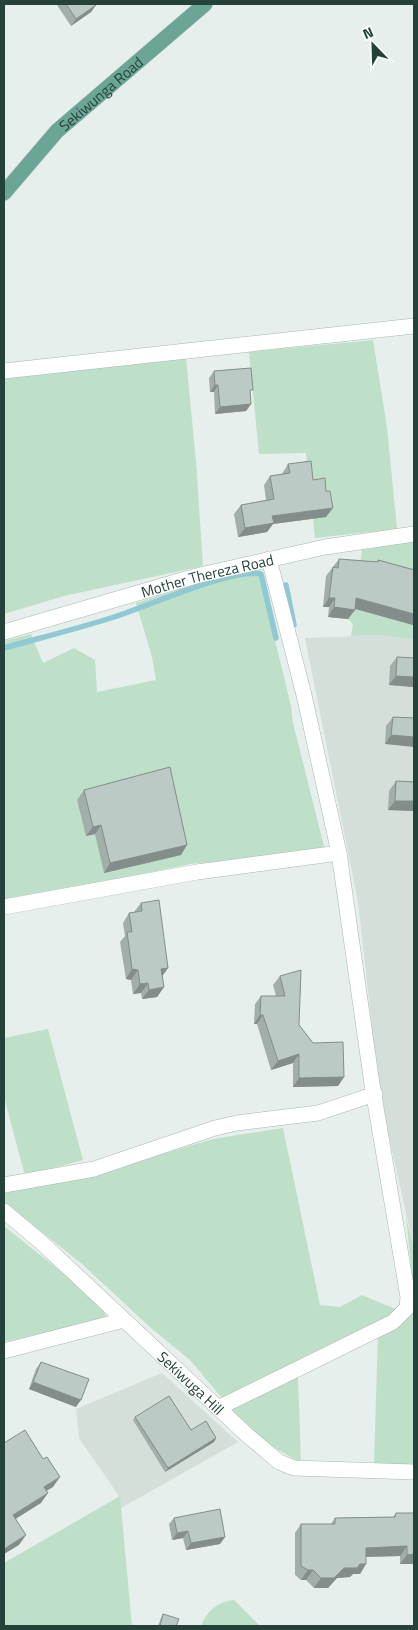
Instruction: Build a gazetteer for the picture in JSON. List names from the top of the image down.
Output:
{
  "streets": {
    "main road": ["Sekiwunga Road"],
    "street": ["Mother Thereza Road", "Sekiwuga Hill"]
  },
  "north": "top left"
}
